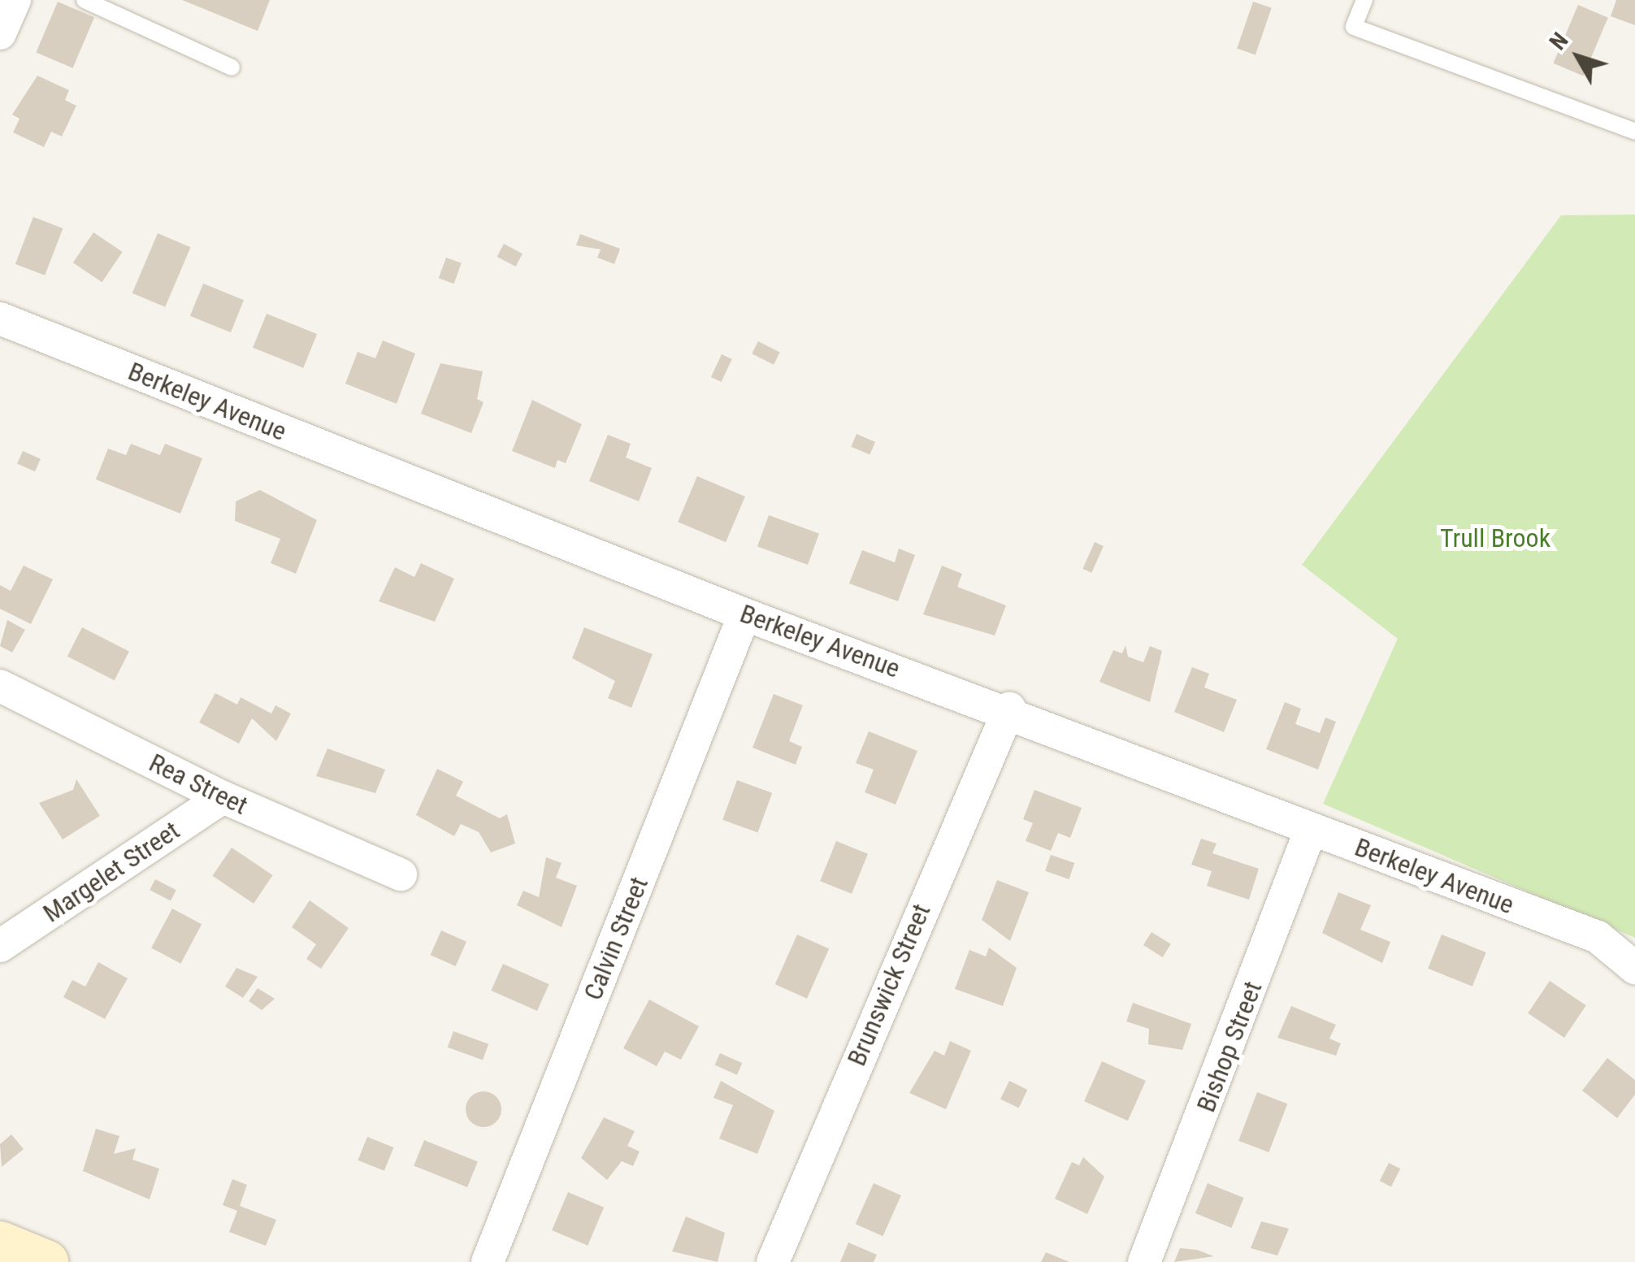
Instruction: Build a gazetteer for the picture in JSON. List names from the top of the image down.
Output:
{
  "streets": {
    "street": [
      "Berkeley Avenue",
      "Rea Street",
      "Margelet Street",
      "Calvin Street",
      "Brunswick Street",
      "Bishop Street"
    ]
  },
  "crossings": [
    ["Berkeley Avenue", "Calvin Street"],
    ["Berkeley Avenue", "Brunswick Street"],
    ["Berkeley Avenue", "Bishop Street"],
    ["Rea Street", "Margelet Street"]
  ],
  "parks": ["Trull Brook"],
  "north": "top left"
}
